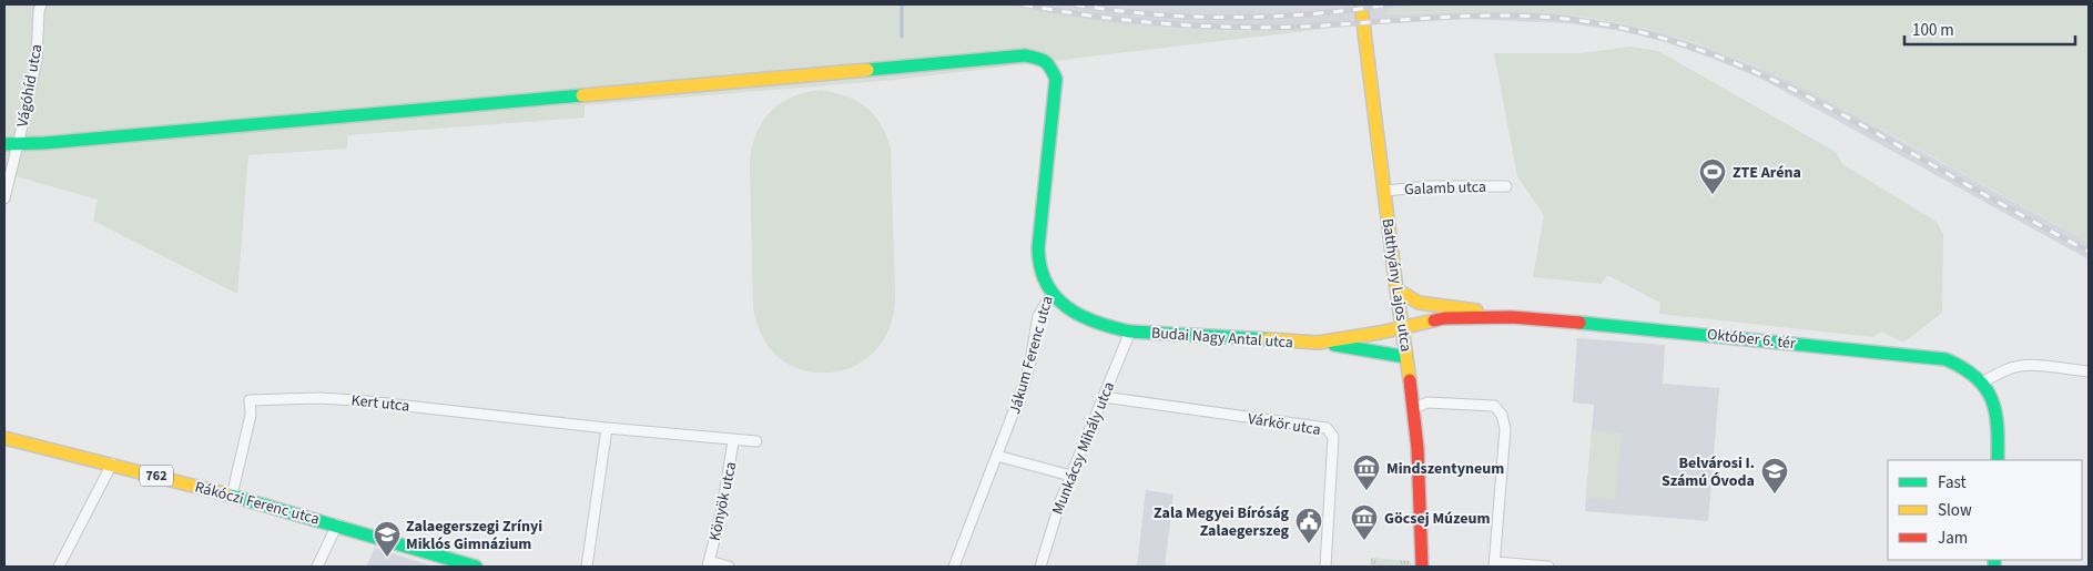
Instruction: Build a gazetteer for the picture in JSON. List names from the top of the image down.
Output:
{
  "streets": {
    "street": [
      "Vágóhíd utca",
      "Galamb utca",
      "Batthyány Lajos utca",
      "Budai Nagy Antal utca",
      "Október 6. tér",
      "Jákum Ferenc utca",
      "Kert utca",
      "Várkör utca",
      "Munkácsy Mihály utca",
      "762",
      "Könyök utca",
      "Rákóczi Ferenc utca"
    ]
  },
  "crossings": [
    ["Vágóhíd utca", "Jákum Ferenc utca"],
    ["Galamb utca", "Batthyány Lajos utca"],
    ["Batthyány Lajos utca", "Budai Nagy Antal utca"],
    ["Batthyány Lajos utca", "Október 6. tér"],
    ["Budai Nagy Antal utca", "Október 6. tér"],
    ["Budai Nagy Antal utca", "Jákum Ferenc utca"],
    ["Budai Nagy Antal utca", "Munkácsy Mihály utca"],
    ["Kert utca", "Könyök utca"],
    ["Kert utca", "Rákóczi Ferenc utca"],
    ["Várkör utca", "Munkácsy Mihály utca"]
  ],
  "places": {
    "sports": ["ZTE Aréna"],
    "museum": ["Mindszentyneum", "Göcsej Múzeum"],
    "school or university": ["Belvárosi I. Számú Óvoda", "Zalaegerszegi Zrínyi Miklós Gimnázium"],
    "public building": ["Zala Megyei Bíróság Zalaegerszeg"]
  },
  "legend": ["Fast", "Slow", "Jam"],
  "scale_bar": "100 m"
}
